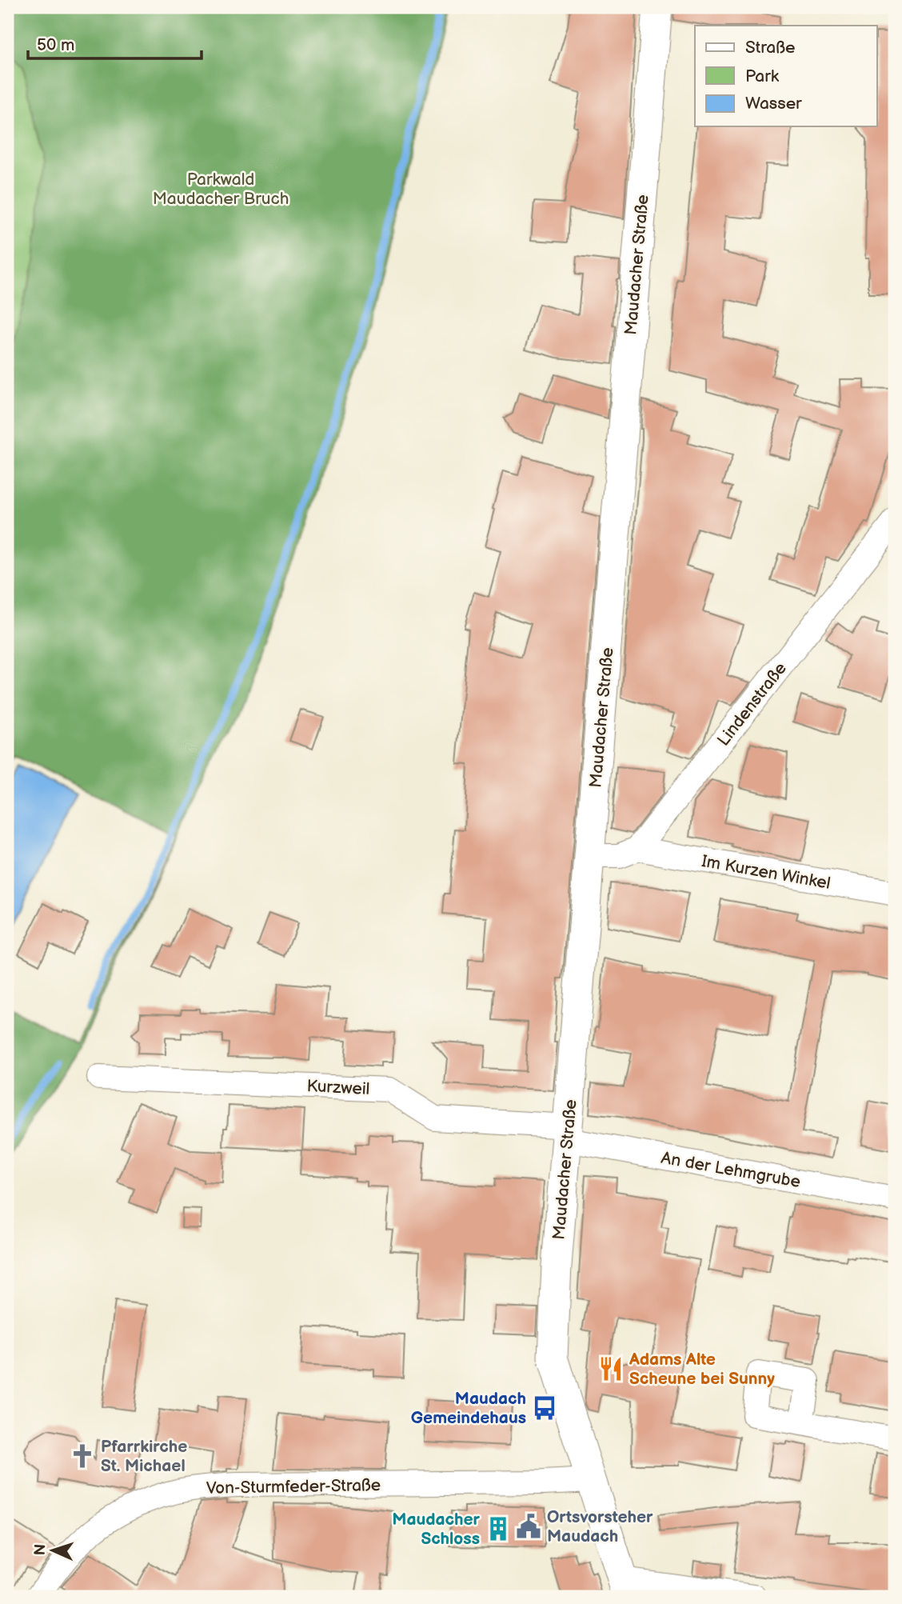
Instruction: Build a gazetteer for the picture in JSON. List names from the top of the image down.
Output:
{
  "streets": {
    "street": [
      "Maudacher Straße",
      "Lindenstraße",
      "Im Kurzen Winkel",
      "Kurzweil",
      "An der Lehmgrube",
      "Von-Sturmfeder-Straße"
    ]
  },
  "crossings": [
    ["Maudacher Straße", "Kurzweil"],
    ["Maudacher Straße", "An der Lehmgrube"],
    ["Maudacher Straße", "Von-Sturmfeder-Straße"],
    ["Lindenstraße", "Im Kurzen Winkel"],
    ["Kurzweil", "An der Lehmgrube"]
  ],
  "parks": ["Parkwald Maudacher Bruch"],
  "places": {
    "restaurant": ["Adams Alte Scheune bei Sunny"],
    "bus stop": ["Maudach Gemeindehaus"],
    "church": ["Pfarrkirche St. Michael"],
    "public building": ["Ortsvorsteher Maudach"],
    "building": ["Maudacher Schloss"]
  },
  "legend": ["Straße", "Park", "Wasser"],
  "scale_bar": "50 m",
  "north": "left"
}
